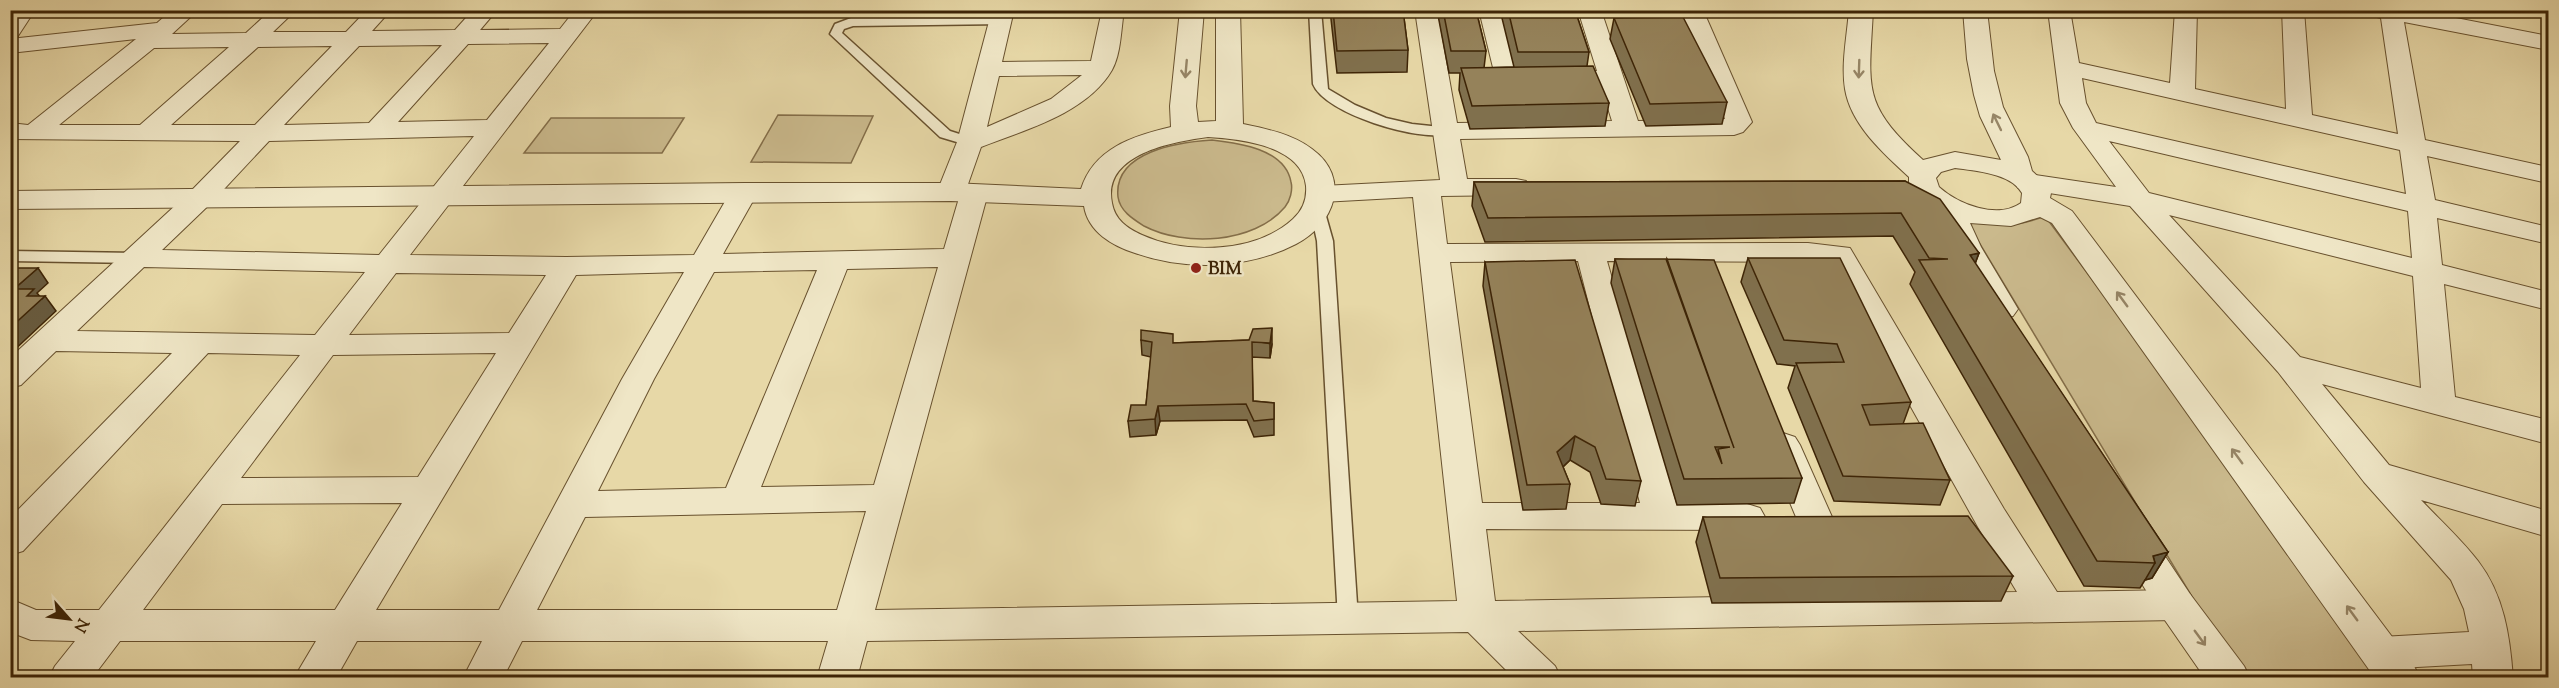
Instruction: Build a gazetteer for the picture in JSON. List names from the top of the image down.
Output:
{
  "places": ["BIM"],
  "north": "bottom right"
}
